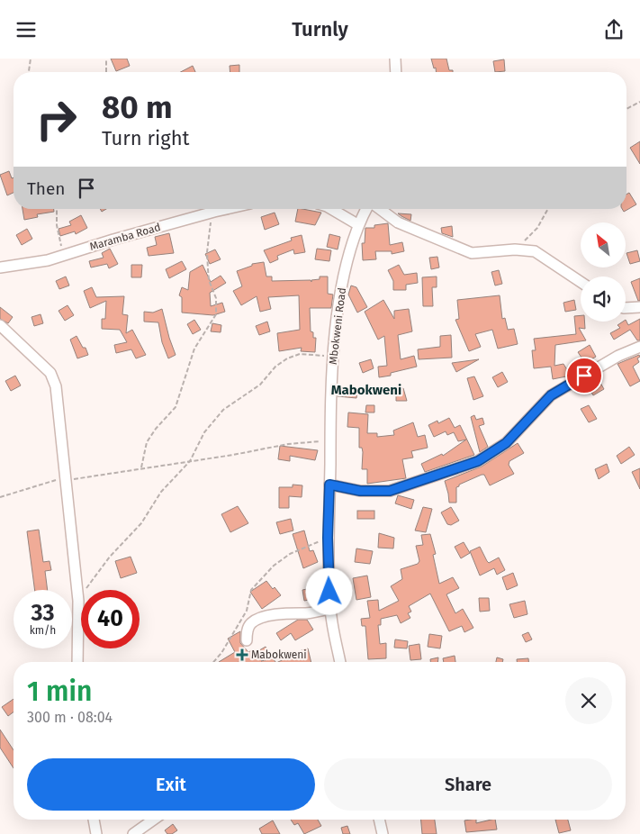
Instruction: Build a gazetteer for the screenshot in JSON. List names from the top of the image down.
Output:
{
  "streets": {
    "street": ["Maramba Road", "Mbokweni Road"]
  },
  "districts": ["Mabokweni"],
  "places": {
    "health": ["Mabokweni"]
  },
  "north": "top left",
  "page": {
    "header": "Turnly",
    "turn": ["80 m", "Turn right"],
    "then": "Then",
    "speed": "33 km/h",
    "limit": "40",
    "heading": ["1 min", "300 m · 08:04"],
    "buttons": ["Exit", "Share"]
  }
}
